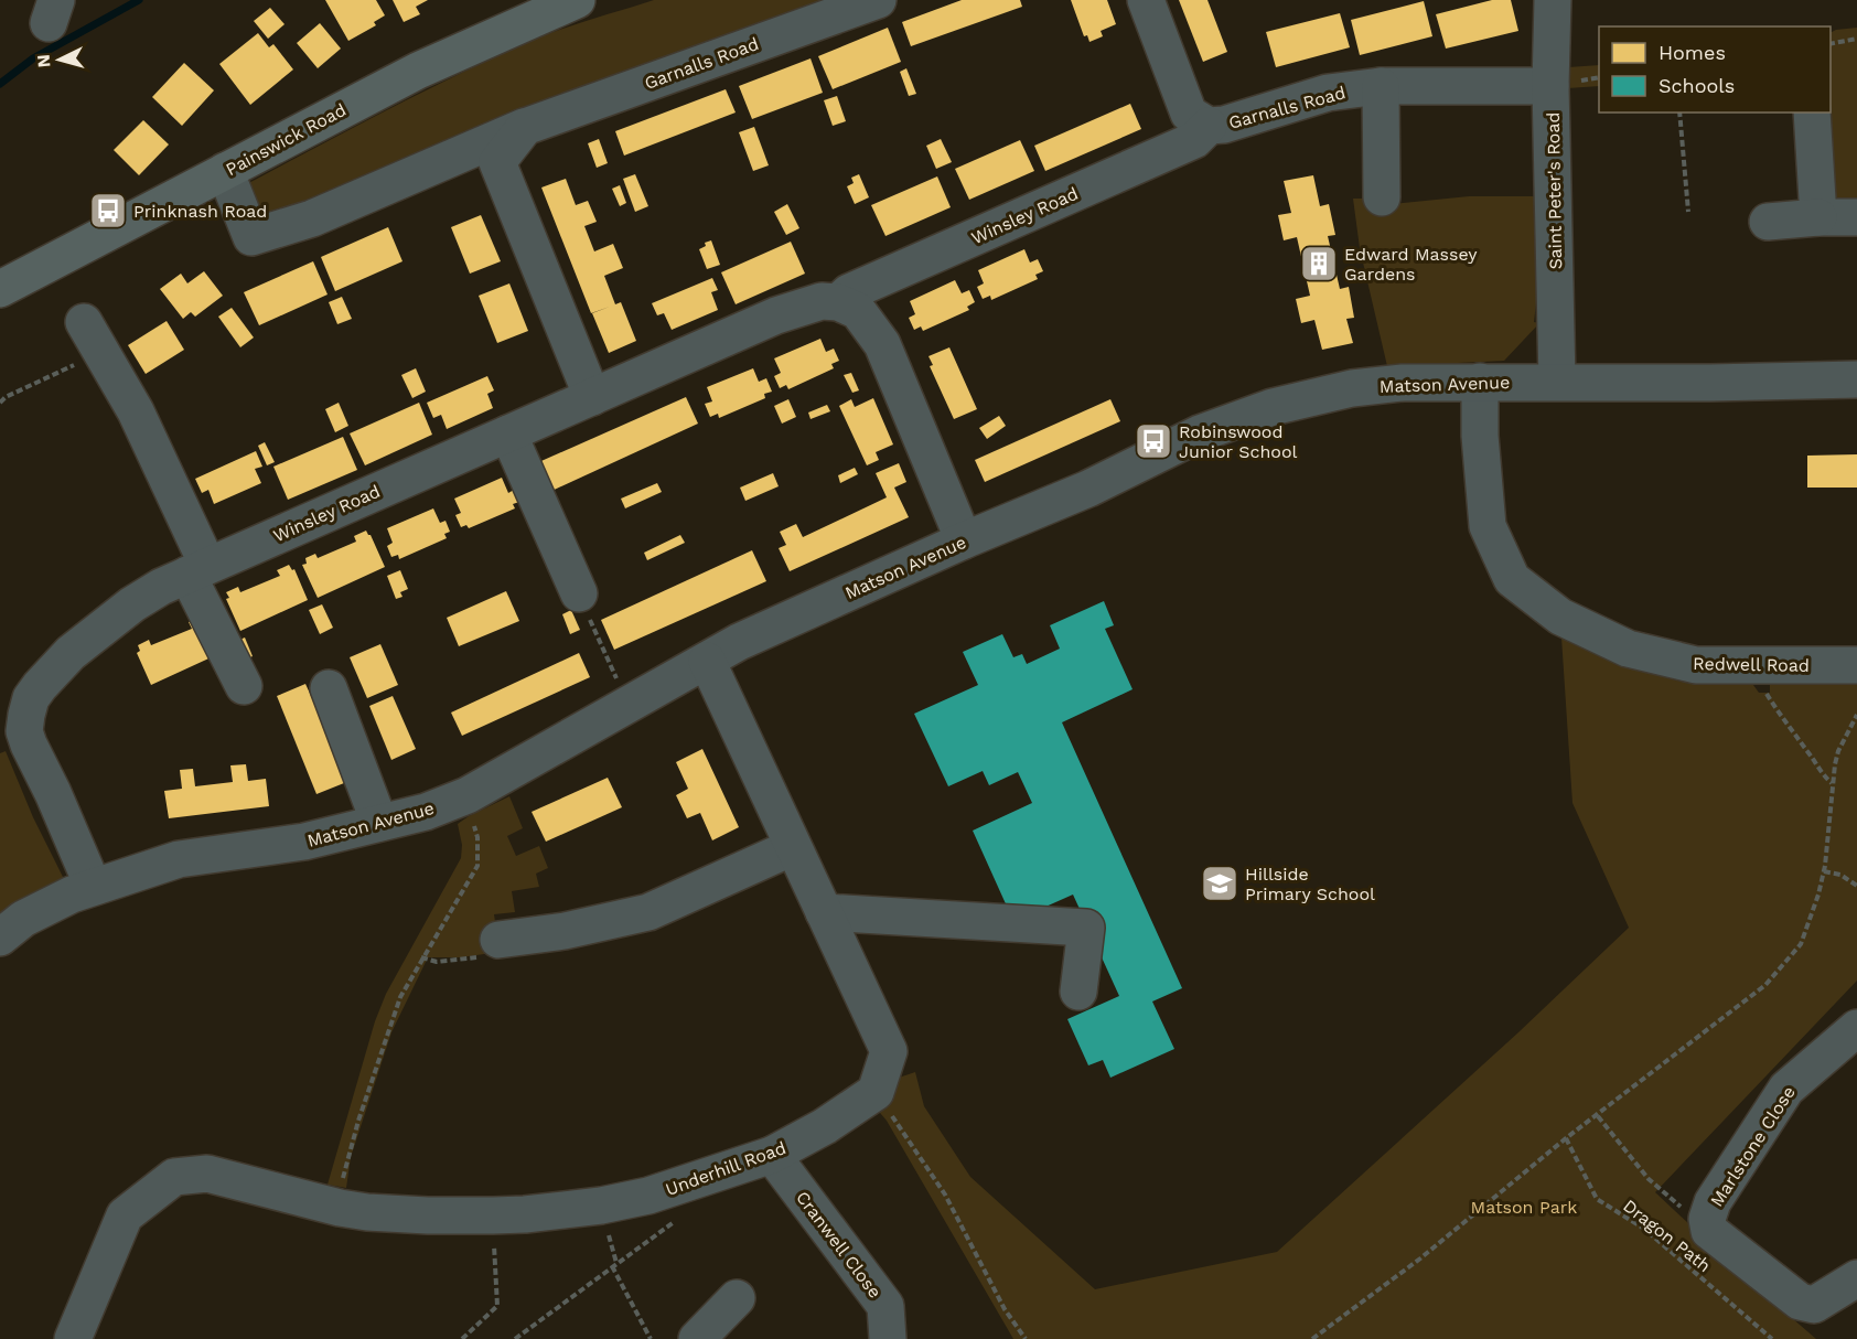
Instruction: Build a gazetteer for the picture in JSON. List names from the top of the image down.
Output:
{
  "streets": {
    "main road": ["Painswick Road"],
    "street": [
      "Garnalls Road",
      "Saint Peter's Road",
      "Winsley Road",
      "Matson Avenue",
      "Redwell Road",
      "Marlstone Close",
      "Underhill Road",
      "Cranwell Close"
    ],
    "path": ["Dragon Path"]
  },
  "crossings": [
    ["Garnalls Road", "Painswick Road"],
    ["Garnalls Road", "Saint Peter's Road"],
    ["Garnalls Road", "Winsley Road"],
    ["Saint Peter's Road", "Matson Avenue"],
    ["Winsley Road", "Matson Avenue"],
    ["Matson Avenue", "Redwell Road"],
    ["Underhill Road", "Cranwell Close"]
  ],
  "parks": ["Matson Park"],
  "places": {
    "bus stop": ["Prinknash Road", "Robinswood Junior School"],
    "building": ["Edward Massey Gardens"],
    "school or university": ["Hillside Primary School"]
  },
  "legend": ["Homes", "Schools"],
  "north": "left"
}
